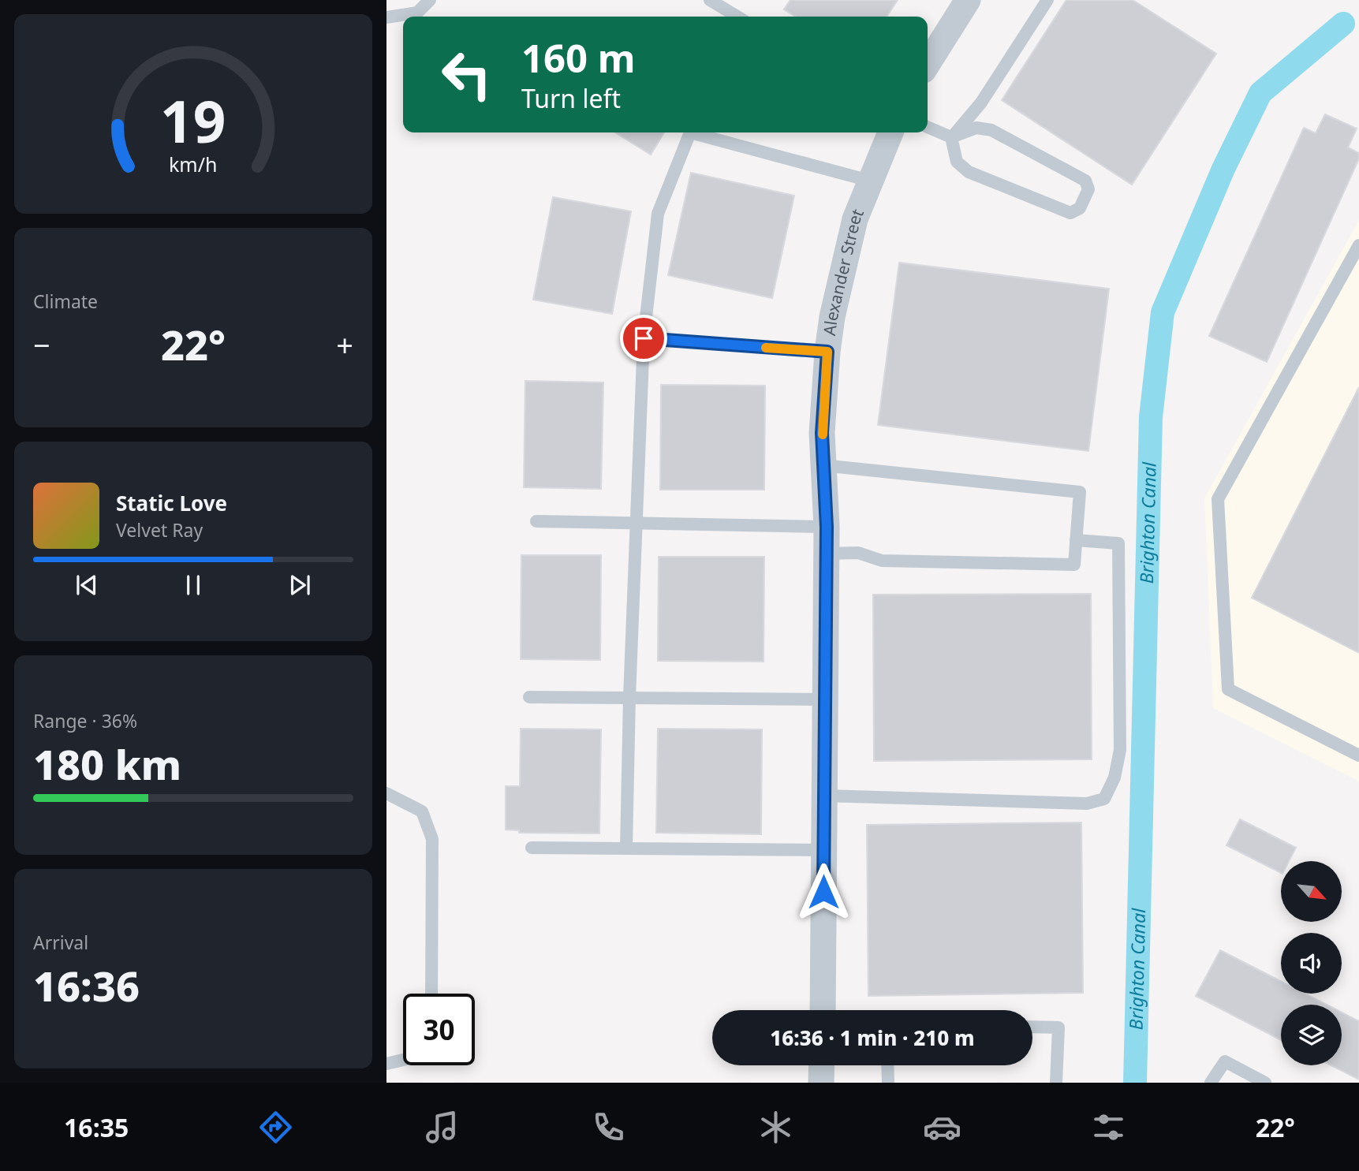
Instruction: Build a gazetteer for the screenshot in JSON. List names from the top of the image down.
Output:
{
  "streets": {
    "street": ["Alexander Street"]
  },
  "water": ["Brighton Canal"],
  "north": "bottom right",
  "page": {
    "turn": ["160 m", "Turn left"],
    "tile": [
      "Climate",
      ["Range · 36%", "180 km"],
      ["Arrival", "16:36"]
    ],
    "heat": ["−", "22°", "+"],
    "song": ["Static Love", "Velvet Ray"],
    "limit": "30",
    "trip": "16:36 · 1 min · 210 m",
    "tabs": ["16:35", "22°"],
    "gauge": ["19", "km/h"]
  }
}
